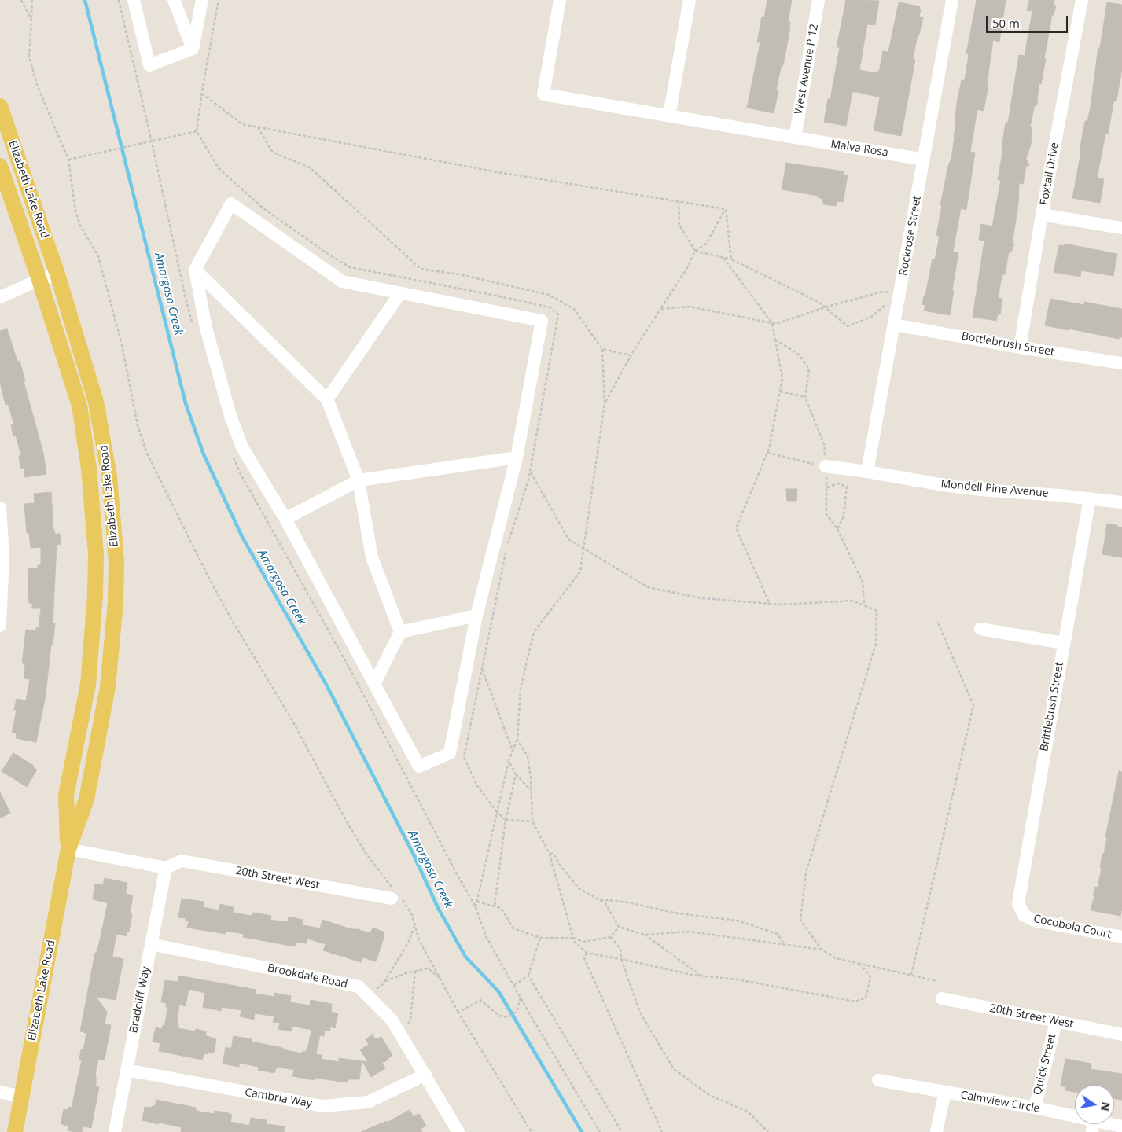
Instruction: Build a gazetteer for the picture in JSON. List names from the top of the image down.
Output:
{
  "streets": {
    "main road": ["Elizabeth Lake Road"],
    "street": [
      "West Avenue P 12",
      "Malva Rosa",
      "Foxtail Drive",
      "Rockrose Street",
      "Bottlebrush Street",
      "Mondell Pine Avenue",
      "Brittlebush Street",
      "20th Street West",
      "Cocobola Court",
      "Brookdale Road",
      "Bradcliff Way",
      "Quick Street",
      "Cambria Way",
      "Calmview Circle"
    ]
  },
  "crossings": [
    ["West Avenue P 12", "Malva Rosa"],
    ["Malva Rosa", "Rockrose Street"],
    ["Foxtail Drive", "Bottlebrush Street"],
    ["Rockrose Street", "Bottlebrush Street"],
    ["Rockrose Street", "Mondell Pine Avenue"],
    ["Mondell Pine Avenue", "Brittlebush Street"],
    ["Brittlebush Street", "Cocobola Court"],
    ["20th Street West", "Bradcliff Way"],
    ["20th Street West", "Quick Street"],
    ["Brookdale Road", "Bradcliff Way"],
    ["Brookdale Road", "Cambria Way"],
    ["Bradcliff Way", "Cambria Way"],
    ["Quick Street", "Calmview Circle"]
  ],
  "water": ["Amargosa Creek"],
  "scale_bar": "50 m",
  "north": "right"
}
